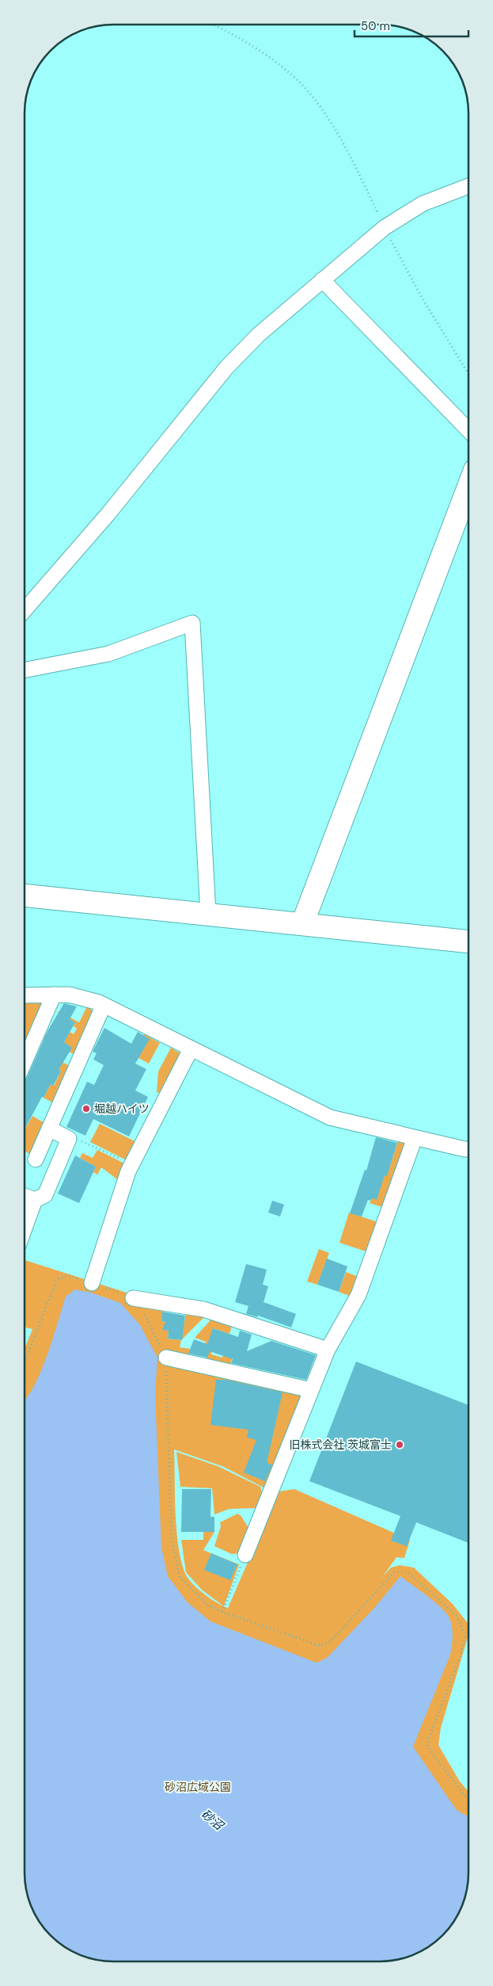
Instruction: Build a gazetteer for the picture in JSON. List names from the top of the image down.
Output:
{
  "water": ["砂沼"],
  "parks": ["砂沼広域公園"],
  "places": ["堀越ハイツ", "旧株式会社 茨城富士"],
  "scale_bar": "50 m"
}
